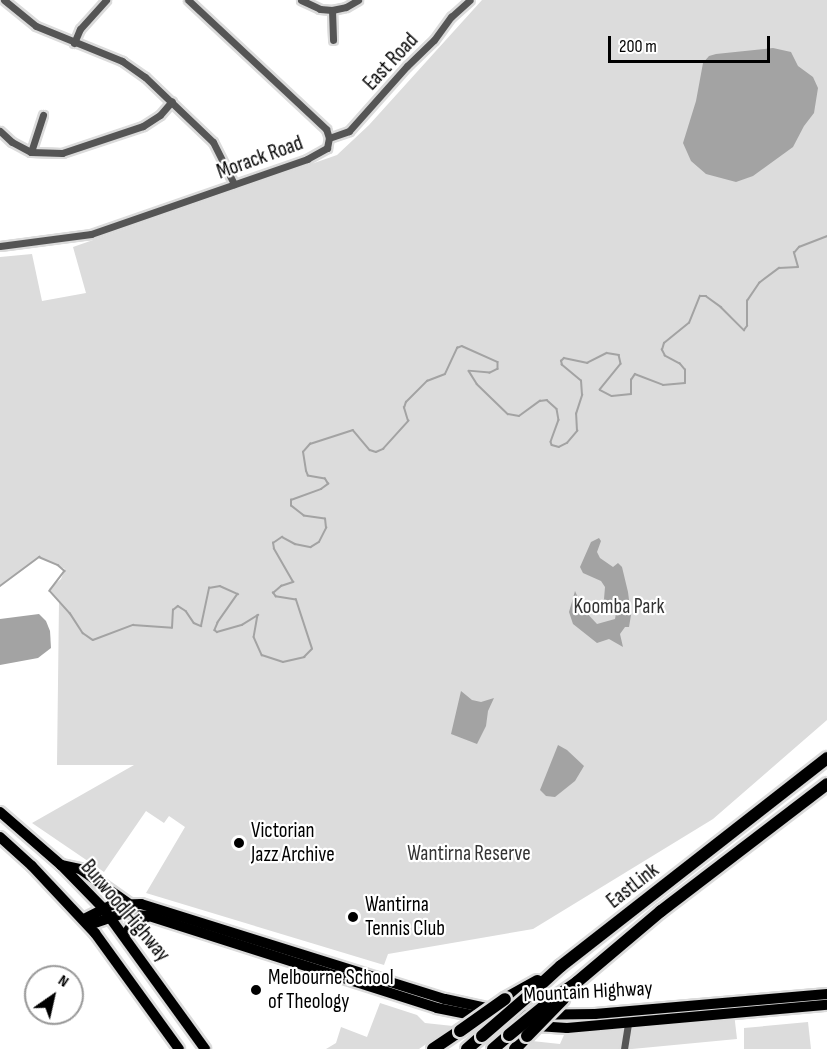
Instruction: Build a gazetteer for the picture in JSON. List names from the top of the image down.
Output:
{
  "streets": {
    "highway": ["EastLink"],
    "main road": ["Burwood Highway", "Mountain Highway"],
    "street": ["East Road", "Morack Road"]
  },
  "crossings": [
    ["East Road", "Morack Road"],
    ["Burwood Highway", "Mountain Highway"]
  ],
  "parks": ["Koomba Park", "Wantirna Reserve"],
  "places": ["Victorian Jazz Archive", "Wantirna Tennis Club", "Melbourne School of Theology"],
  "scale_bar": "200 m",
  "north": "top right"
}
